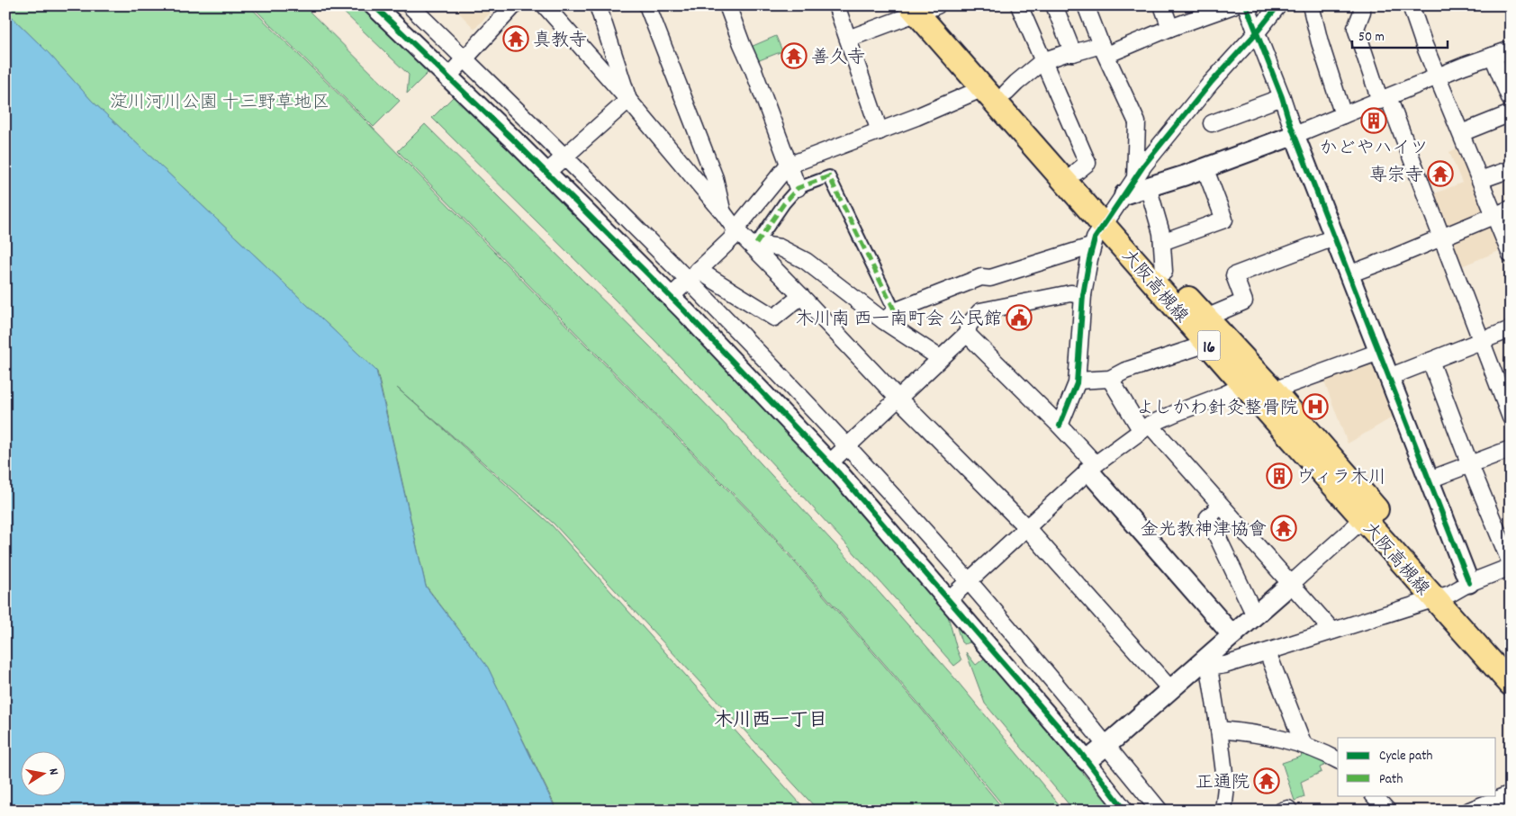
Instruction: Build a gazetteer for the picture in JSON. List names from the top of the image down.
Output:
{
  "streets": {
    "main road": ["大阪高槻線", "16"]
  },
  "districts": ["木川西一丁目"],
  "parks": ["淀川河川公園 十三野草地区"],
  "places": {
    "temple": [
      "真教寺",
      "善久寺",
      "専宗寺",
      "金光教神津協會",
      "正通院"
    ],
    "building": ["かどやハイツ", "ヴィラ木川"],
    "public building": ["木川南 西一南町会 公民館"],
    "hospital": ["よしかわ針灸整骨院"]
  },
  "legend": ["Cycle path", "Path"],
  "scale_bar": "50 m",
  "north": "right"
}
